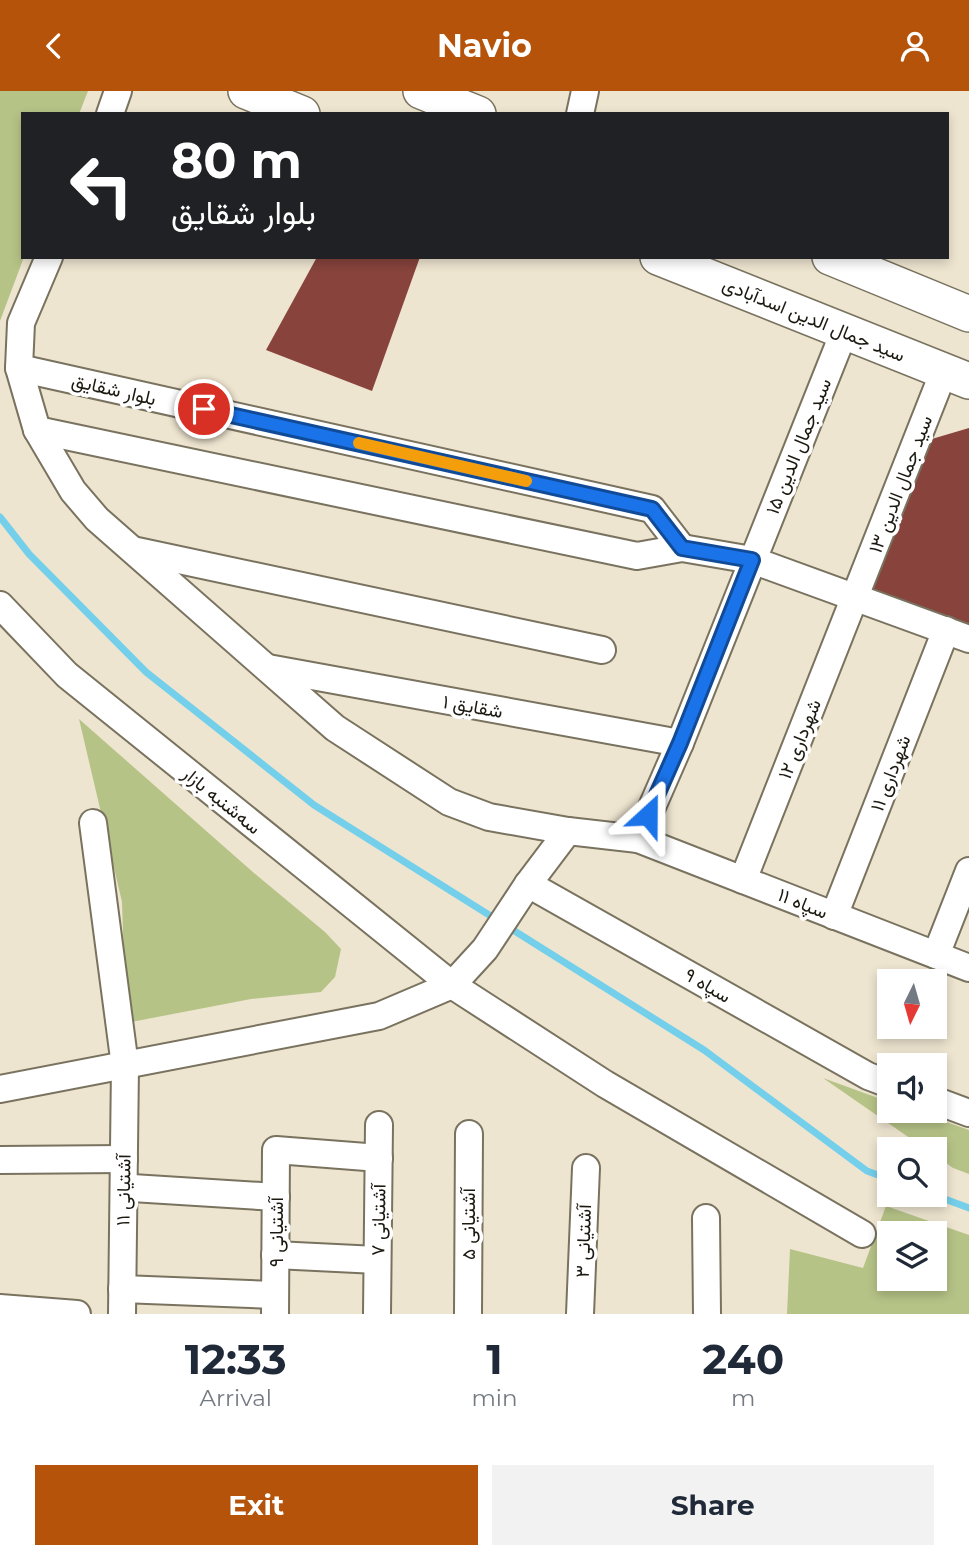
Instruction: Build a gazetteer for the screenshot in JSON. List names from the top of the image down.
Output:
{
  "streets": {
    "main road": ["سید جمال الدین اسدآبادی"],
    "street": [
      "بلوار شقایق",
      "سید جمال الدین ۱۵",
      "سید جمال الدین ۱۳",
      "شقایق ۱",
      "شهرداری ۱۲",
      "شهرداری ۱۱",
      "سه‌شنبه بازار",
      "سپاه ۱۱",
      "سپاه ۹",
      "آشتیانی ۱۱",
      "آشتیانی ۷",
      "آشتیانی ۵",
      "آشتیانی ۹",
      "آشتیانی ۳"
    ]
  },
  "crossings": [
    ["سید جمال الدین اسدآبادی", "سید جمال الدین ۱۵"],
    ["سید جمال الدین اسدآبادی", "سید جمال الدین ۱۳"],
    ["بلوار شقایق", "سپاه ۱۱"],
    ["سید جمال الدین ۱۵", "شقایق ۱"],
    ["سید جمال الدین ۱۵", "سپاه ۱۱"],
    ["سید جمال الدین ۱۳", "شهرداری ۱۲"],
    ["شقایق ۱", "سپاه ۱۱"],
    ["شهرداری ۱۲", "سپاه ۱۱"],
    ["شهرداری ۱۱", "سپاه ۱۱"],
    ["آشتیانی ۷", "آشتیانی ۹"]
  ],
  "north": "bottom",
  "page": {
    "header": "Navio",
    "turn": ["80 m", "بلوار شقایق"],
    "eta": [
      "12:33",
      "Arrival",
      "1",
      "min",
      "240",
      "m"
    ],
    "buttons": ["Exit", "Share"]
  }
}
